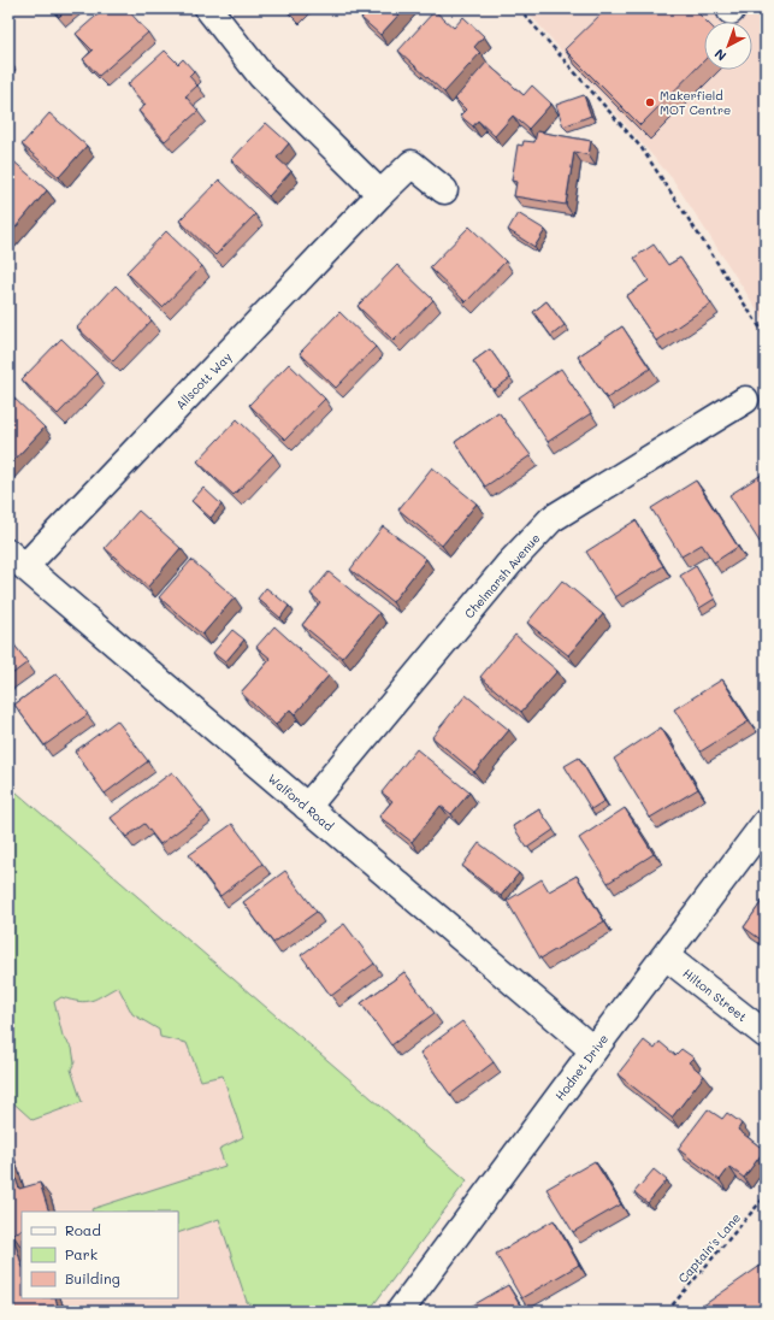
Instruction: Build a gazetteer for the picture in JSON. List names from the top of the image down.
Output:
{
  "streets": {
    "street": [
      "Allscott Way",
      "Chelmarsh Avenue",
      "Walford Road",
      "Hilton Street",
      "Hodnet Drive"
    ],
    "path": ["Captain's Lane"]
  },
  "crossings": [
    ["Allscott Way", "Walford Road"],
    ["Chelmarsh Avenue", "Walford Road"],
    ["Walford Road", "Hodnet Drive"],
    ["Hilton Street", "Hodnet Drive"]
  ],
  "places": ["Makerfield MOT Centre"],
  "legend": ["Road", "Park", "Building"],
  "north": "bottom left"
}
